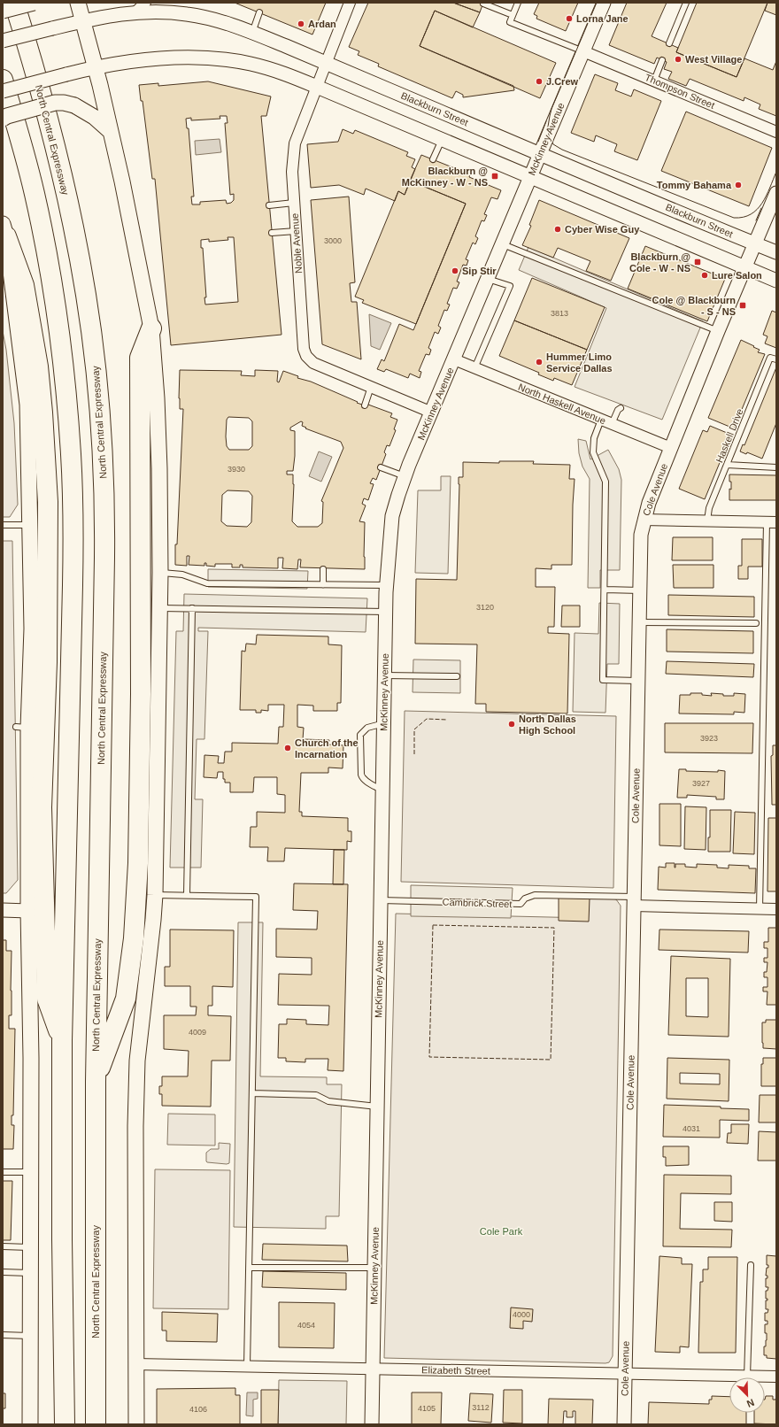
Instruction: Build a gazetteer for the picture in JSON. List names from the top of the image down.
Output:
{
  "streets": {
    "highway": ["North Central Expressway"],
    "street": [
      "Thompson Street",
      "Blackburn Street",
      "McKinney Avenue",
      "Noble Avenue",
      "North Haskell Avenue",
      "Cole Avenue",
      "Cambrick Street",
      "Elizabeth Street"
    ],
    "lane": ["Haskell Drive"]
  },
  "crossings": [
    ["Thompson Street", "McKinney Avenue"],
    ["Blackburn Street", "McKinney Avenue"],
    ["Blackburn Street", "Noble Avenue"],
    ["Blackburn Street", "Cole Avenue"],
    ["McKinney Avenue", "Noble Avenue"],
    ["McKinney Avenue", "North Haskell Avenue"],
    ["McKinney Avenue", "Cambrick Street"],
    ["McKinney Avenue", "Elizabeth Street"],
    ["North Haskell Avenue", "Cole Avenue"],
    ["Cole Avenue", "Cambrick Street"],
    ["Cole Avenue", "Elizabeth Street"]
  ],
  "parks": ["Cole Park"],
  "places": {
    "other": [
      "Lorna Jane",
      "Ardan",
      "West Village",
      "J.Crew",
      "Tommy Bahama",
      "Cyber Wise Guy",
      "Sip Stir",
      "Lure Salon",
      "Hummer Limo Service Dallas",
      "North Dallas High School",
      "Church of the Incarnation"
    ],
    "transit": ["Blackburn @ McKinney - W - NS", "Blackburn @ Cole - W - NS", "Cole @ Blackburn - S - NS"]
  },
  "house_numbers": [
    "3000",
    "3813",
    "3930",
    "3120",
    "3923",
    "3927",
    "4009",
    "4031",
    "4000",
    "4054",
    "3112",
    "4105",
    "4106"
  ],
  "north": "bottom right"
}
